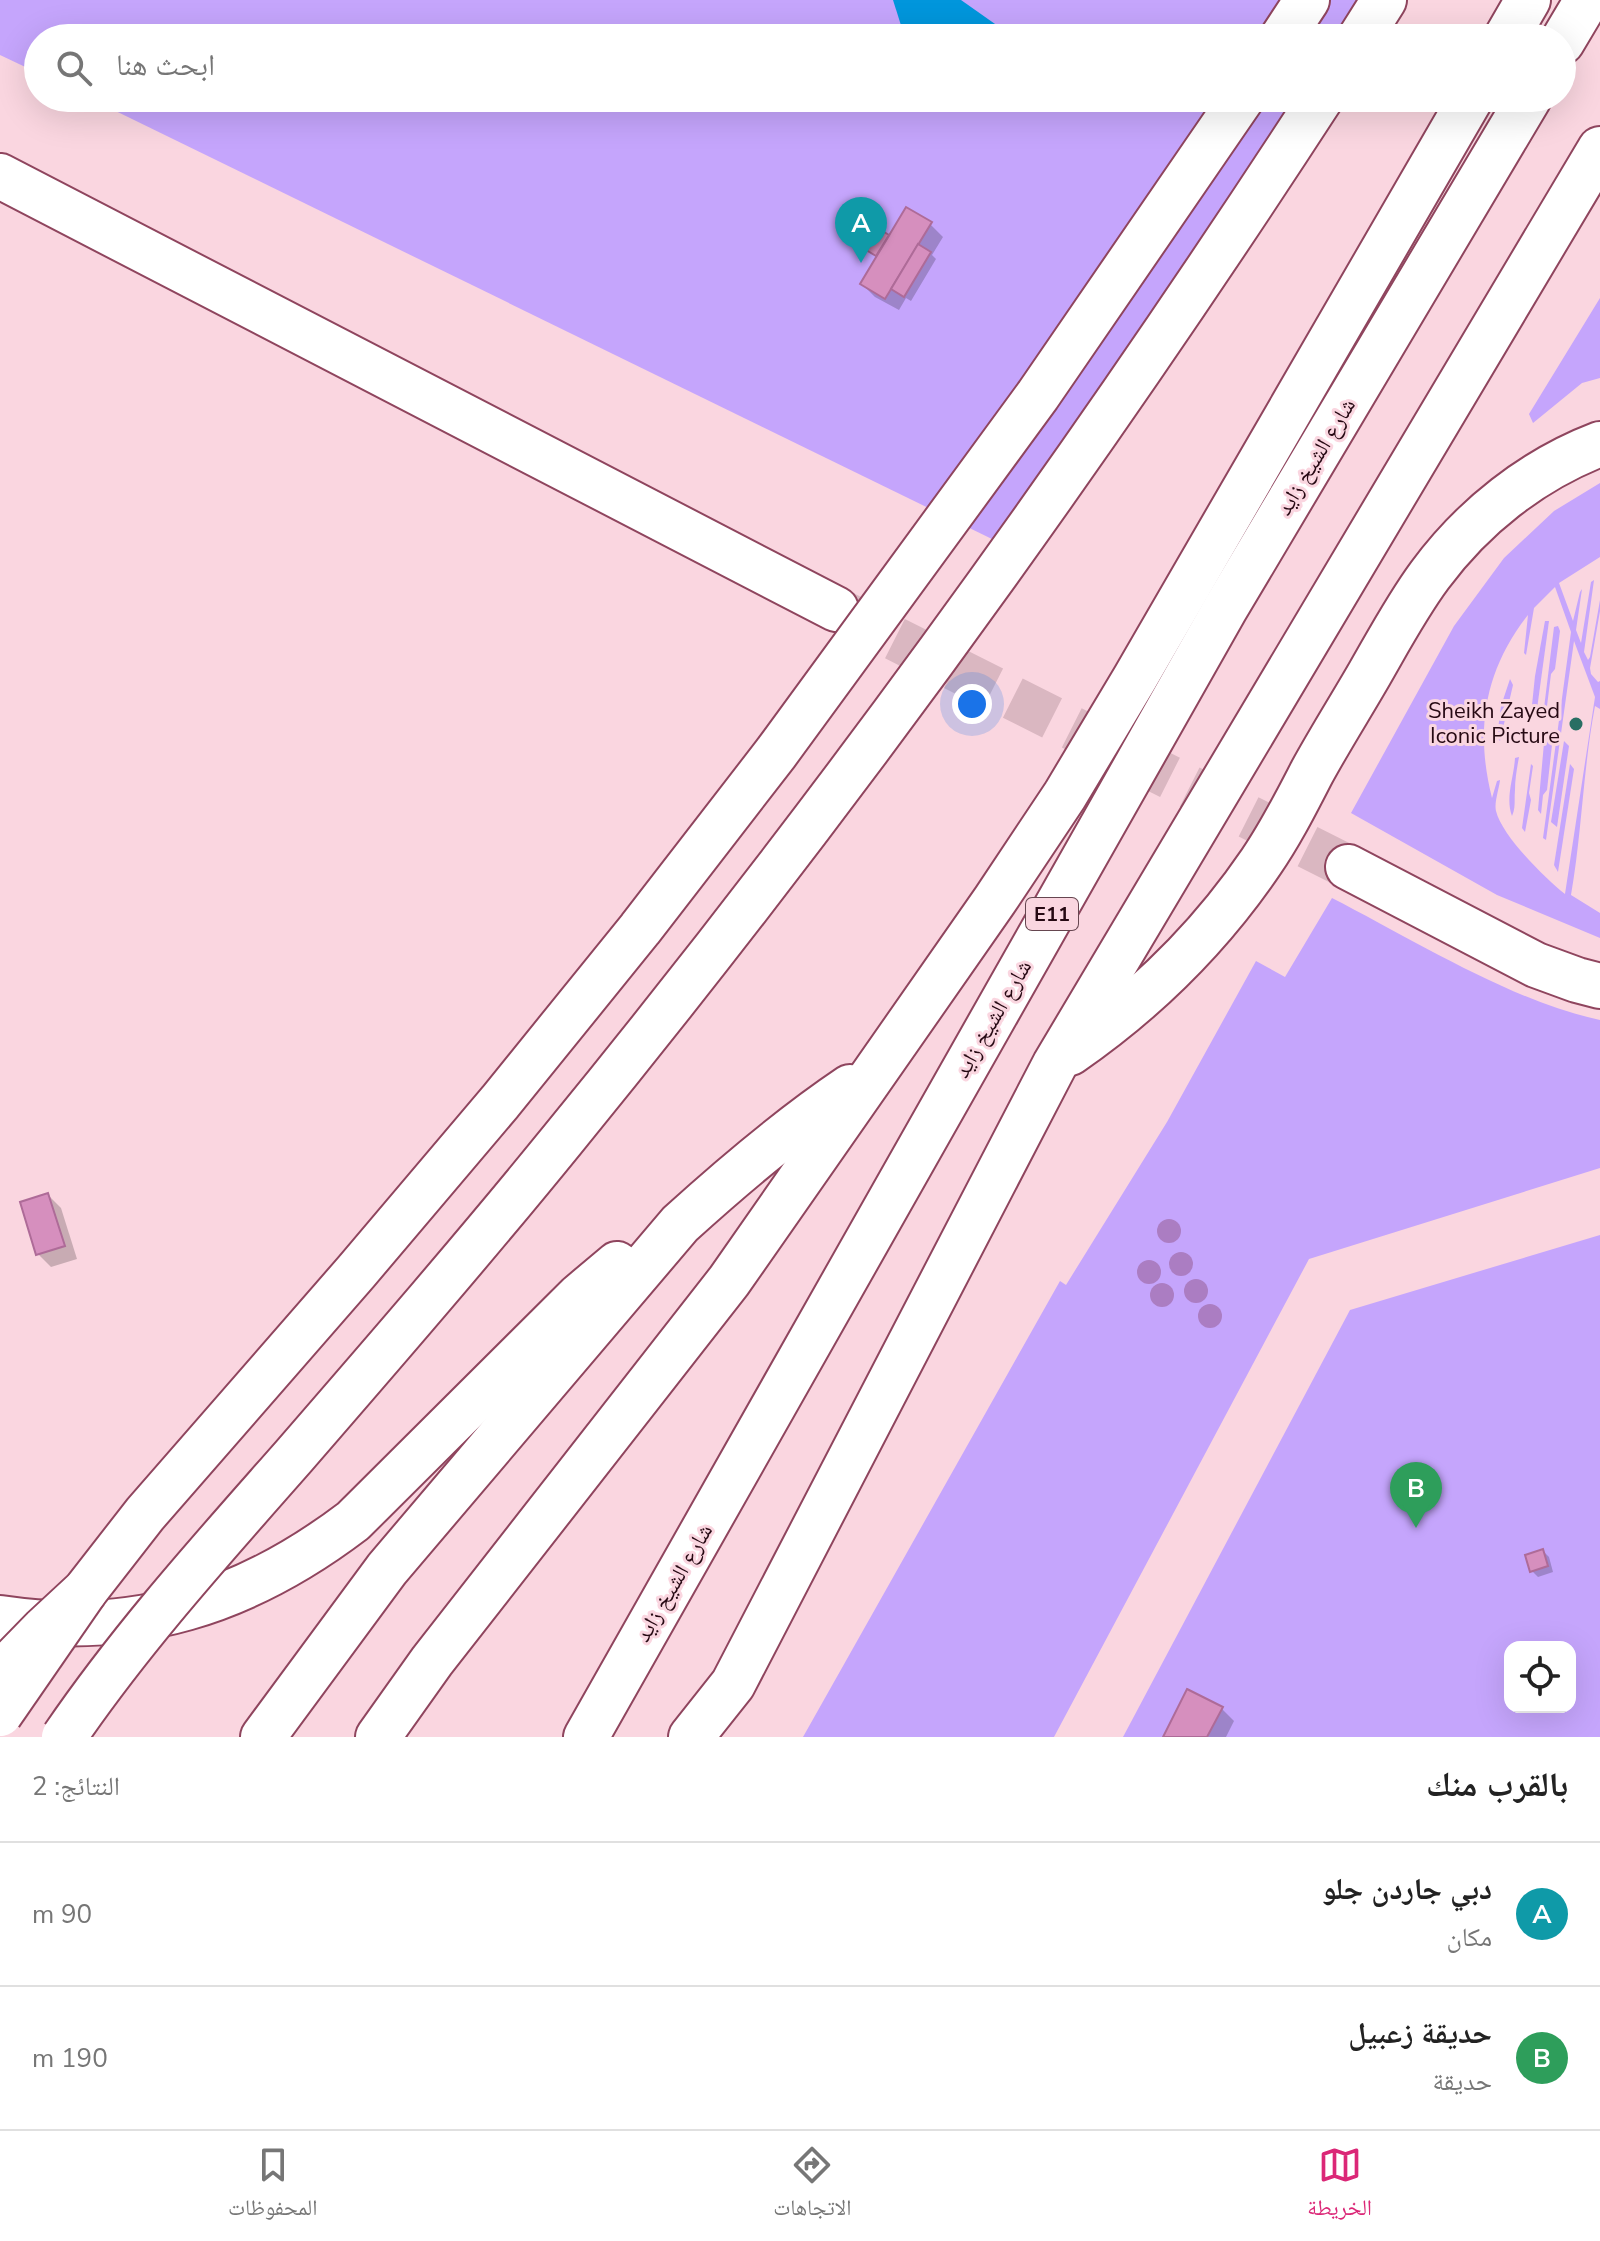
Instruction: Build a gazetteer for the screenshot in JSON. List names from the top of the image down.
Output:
{
  "streets": {
    "highway": ["شارع الشيخ زايد", "E11"]
  },
  "places": ["Sheikh Zayed Iconic Picture"],
  "page": {
    "search": "ابحث هنا",
    "pins": ["A", "B"],
    "heading": ["بالقرب منك", "النتائج: 2"],
    "list": [
      {
        "mark": "A",
        "name": "دبي جاردن جلو",
        "note": "مكان",
        "value": "90 m"
      },
      {
        "mark": "B",
        "name": "حديقة زعبيل",
        "note": "حديقة",
        "value": "190 m"
      }
    ],
    "nav": ["الخريطة", "الاتجاهات", "المحفوظات"]
  }
}
